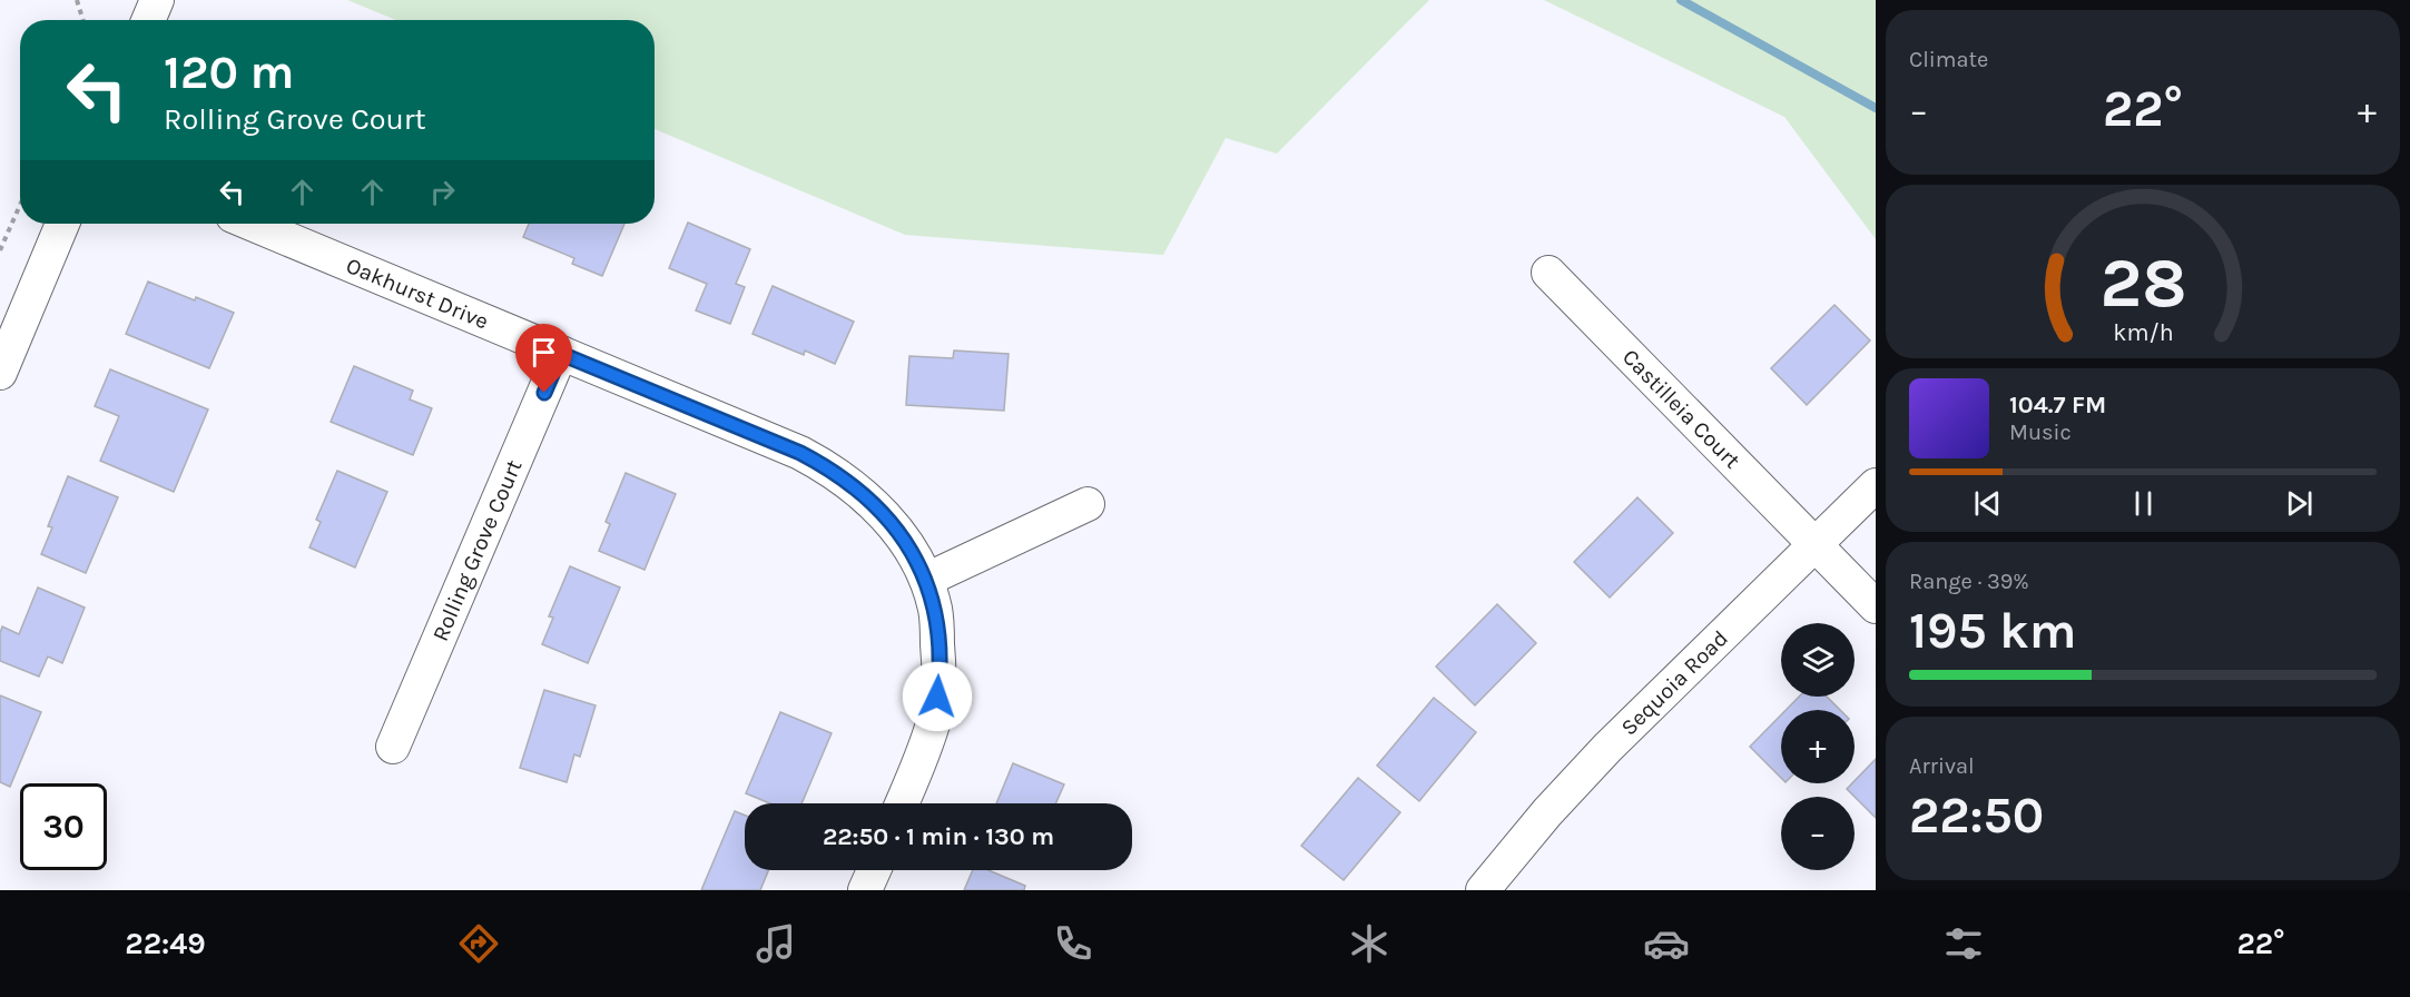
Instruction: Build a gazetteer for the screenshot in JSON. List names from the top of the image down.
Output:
{
  "streets": {
    "street": [
      "Oakhurst Drive",
      "Castilleia Court",
      "Rolling Grove Court",
      "Sequoia Road"
    ]
  },
  "crossings": [
    ["Oakhurst Drive", "Rolling Grove Court"],
    ["Castilleia Court", "Sequoia Road"]
  ],
  "page": {
    "tile": [
      "Climate",
      ["Range · 39%", "195 km"],
      ["Arrival", "22:50"]
    ],
    "turn": ["120 m", "Rolling Grove Court"],
    "heat": ["−", "22°", "+"],
    "song": ["104.7 FM", "Music"],
    "map_buttons": ["+", "−"],
    "limit": "30",
    "trip": "22:50 · 1 min · 130 m",
    "tabs": ["22:49", "22°"],
    "gauge": ["28", "km/h"]
  }
}
